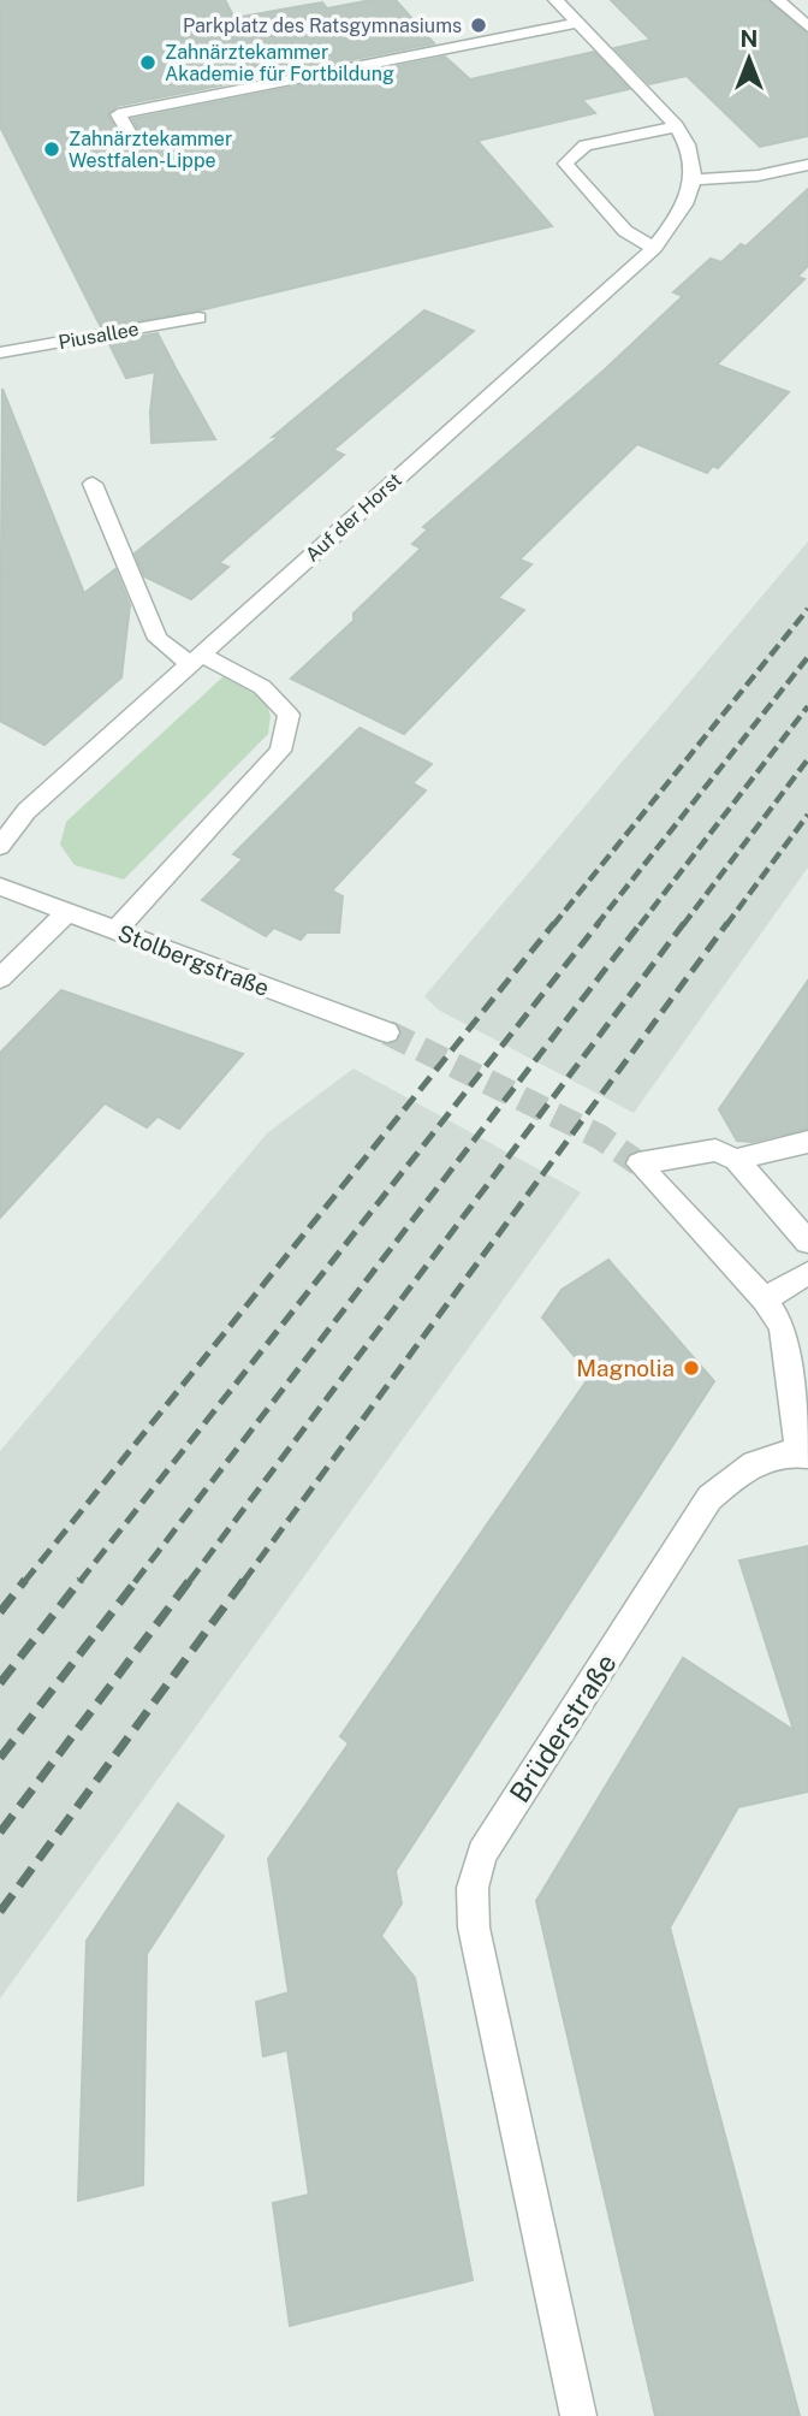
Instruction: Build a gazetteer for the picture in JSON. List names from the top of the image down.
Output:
{
  "streets": {
    "street": [
      "Piusallee",
      "Auf der Horst",
      "Stolbergstraße",
      "Brüderstraße"
    ]
  },
  "places": [
    "Parkplatz des Ratsgymnasiums",
    "Zahnärztekammer Akademie für Fortbildung",
    "Zahnärztekammer Westfalen-Lippe",
    "Magnolia"
  ],
  "north": "top"
}
